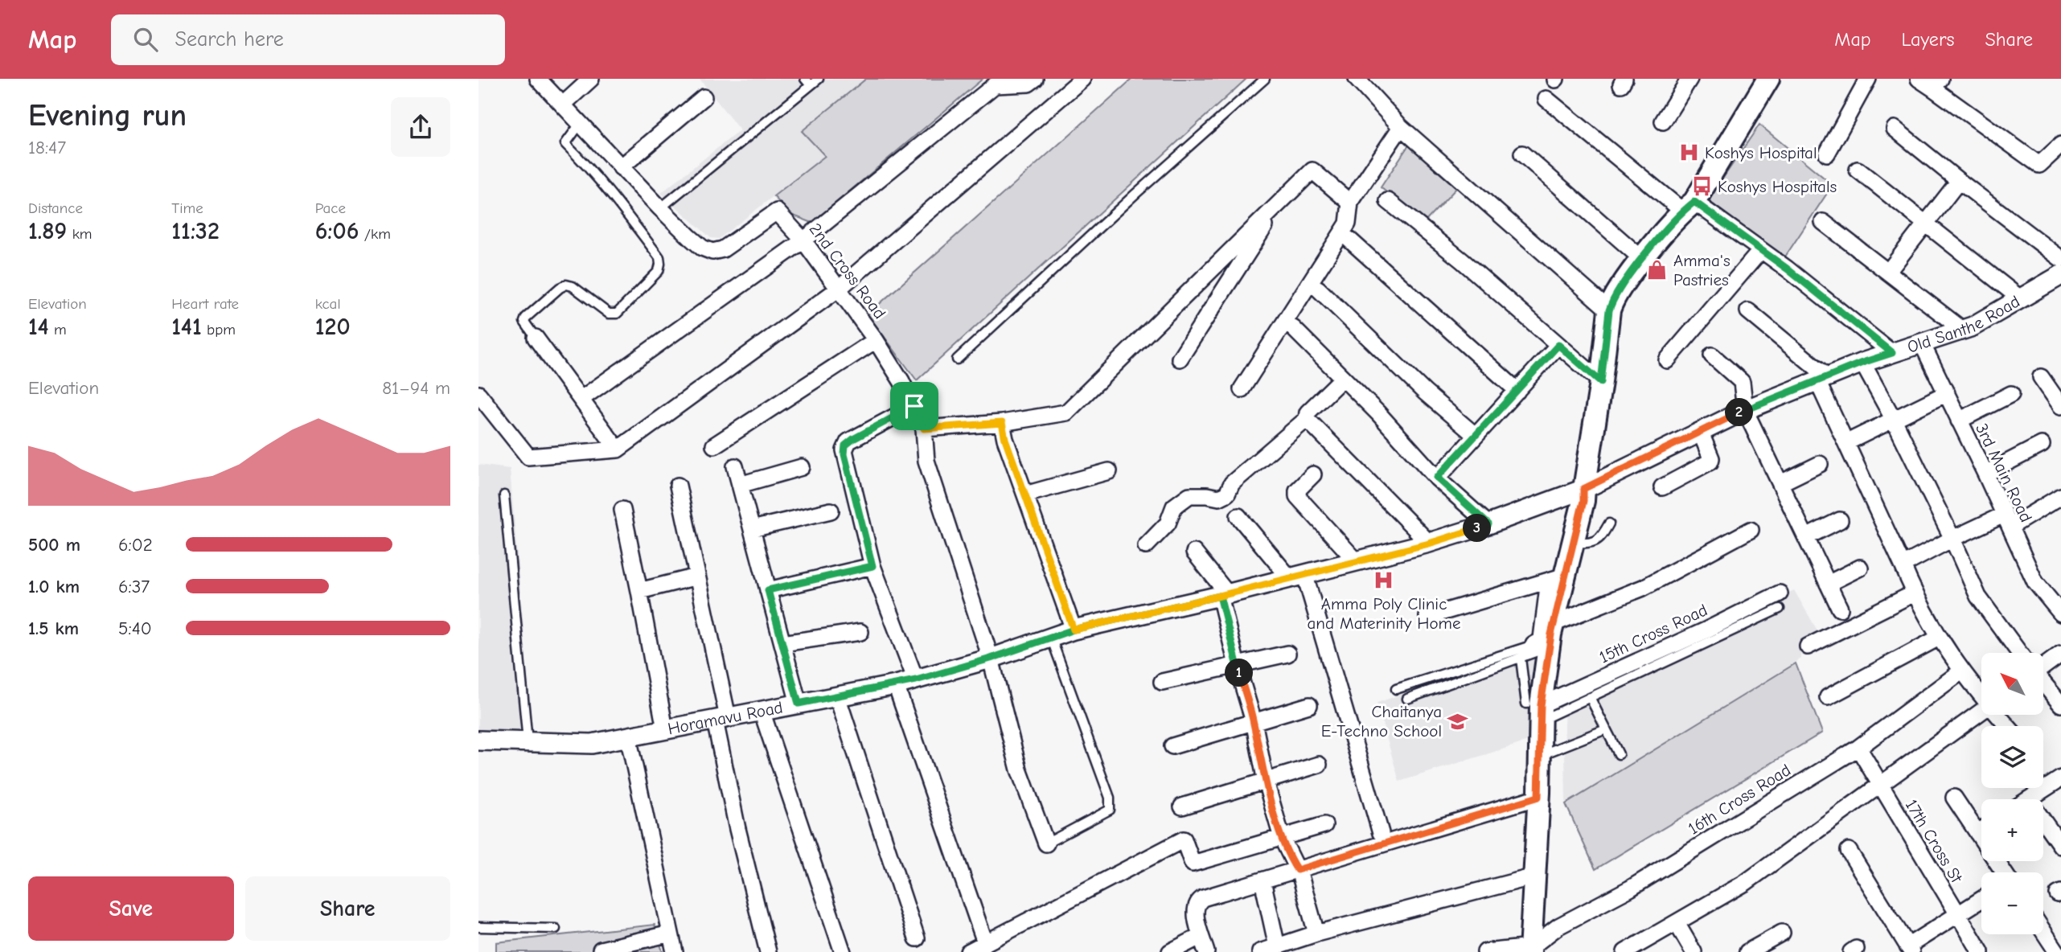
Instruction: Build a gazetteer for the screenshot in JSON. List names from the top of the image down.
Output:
{
  "streets": {
    "street": [
      "2nd Cross Road",
      "Old Santhe Road",
      "3rd Main Road",
      "15th Cross Road",
      "Horamavu Road",
      "16th Cross Road",
      "17th Cross St"
    ]
  },
  "crossings": [
    ["2nd Cross Road", "Horamavu Road"],
    ["Old Santhe Road", "3rd Main Road"],
    ["Old Santhe Road", "Horamavu Road"],
    ["16th Cross Road", "17th Cross St"]
  ],
  "places": {
    "hospital": ["Koshys Hospital", "Amma Poly Clinic and Materinity Home"],
    "bus stop": ["Koshys Hospitals"],
    "shop": ["Amma's Pastries"],
    "school or university": ["Chaitanya E-Techno School"]
  },
  "north": "top left",
  "page": {
    "header": "Map",
    "search": "Search here",
    "nav": ["Map", "Layers", "Share"],
    "heading": ["Evening run", "18:47"],
    "stats": [
      ["Distance", "1.89 km"],
      ["Time", "11:32"],
      ["Pace", "6:06 /km"],
      ["Elevation", "14 m"],
      ["Heart rate", "141 bpm"],
      ["kcal", "120"]
    ],
    "chart": ["Elevation", "81–94 m"],
    "pins": ["2", "3", "1"],
    "list": [
      {
        "name": "500 m",
        "note": "6:02"
      },
      {
        "name": "1.0 km",
        "note": "6:37"
      },
      {
        "name": "1.5 km",
        "note": "5:40"
      }
    ],
    "map_buttons": ["+", "−"],
    "buttons": ["Save", "Share"]
  }
}
